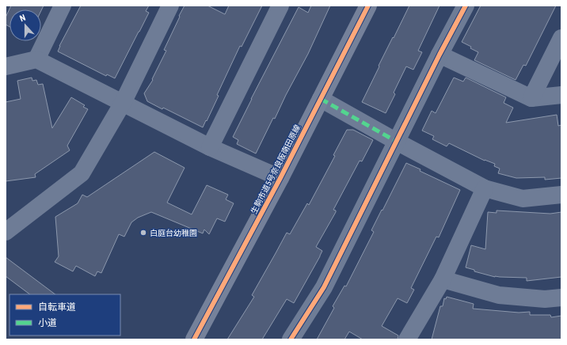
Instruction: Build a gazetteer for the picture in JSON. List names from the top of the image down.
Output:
{
  "streets": {
    "street": ["生駒市道5号奈良阪南田原線"]
  },
  "places": ["白庭台幼稚園"],
  "legend": ["自転車道", "小道"],
  "north": "top"
}
